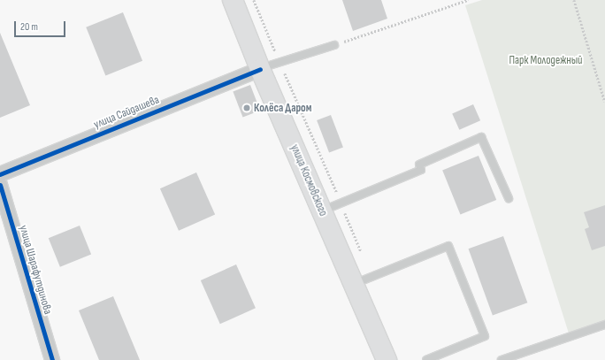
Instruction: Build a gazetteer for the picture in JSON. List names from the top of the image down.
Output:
{
  "streets": {
    "main road": ["улица Космовского"],
    "street": ["улица Сайдашева", "улица Шарафутдинова"]
  },
  "crossings": [
    ["улица Сайдашева", "улица Космовского"]
  ],
  "parks": ["Парк Молодежный"],
  "places": ["Колёса Даром"],
  "scale_bar": "20 m"
}
